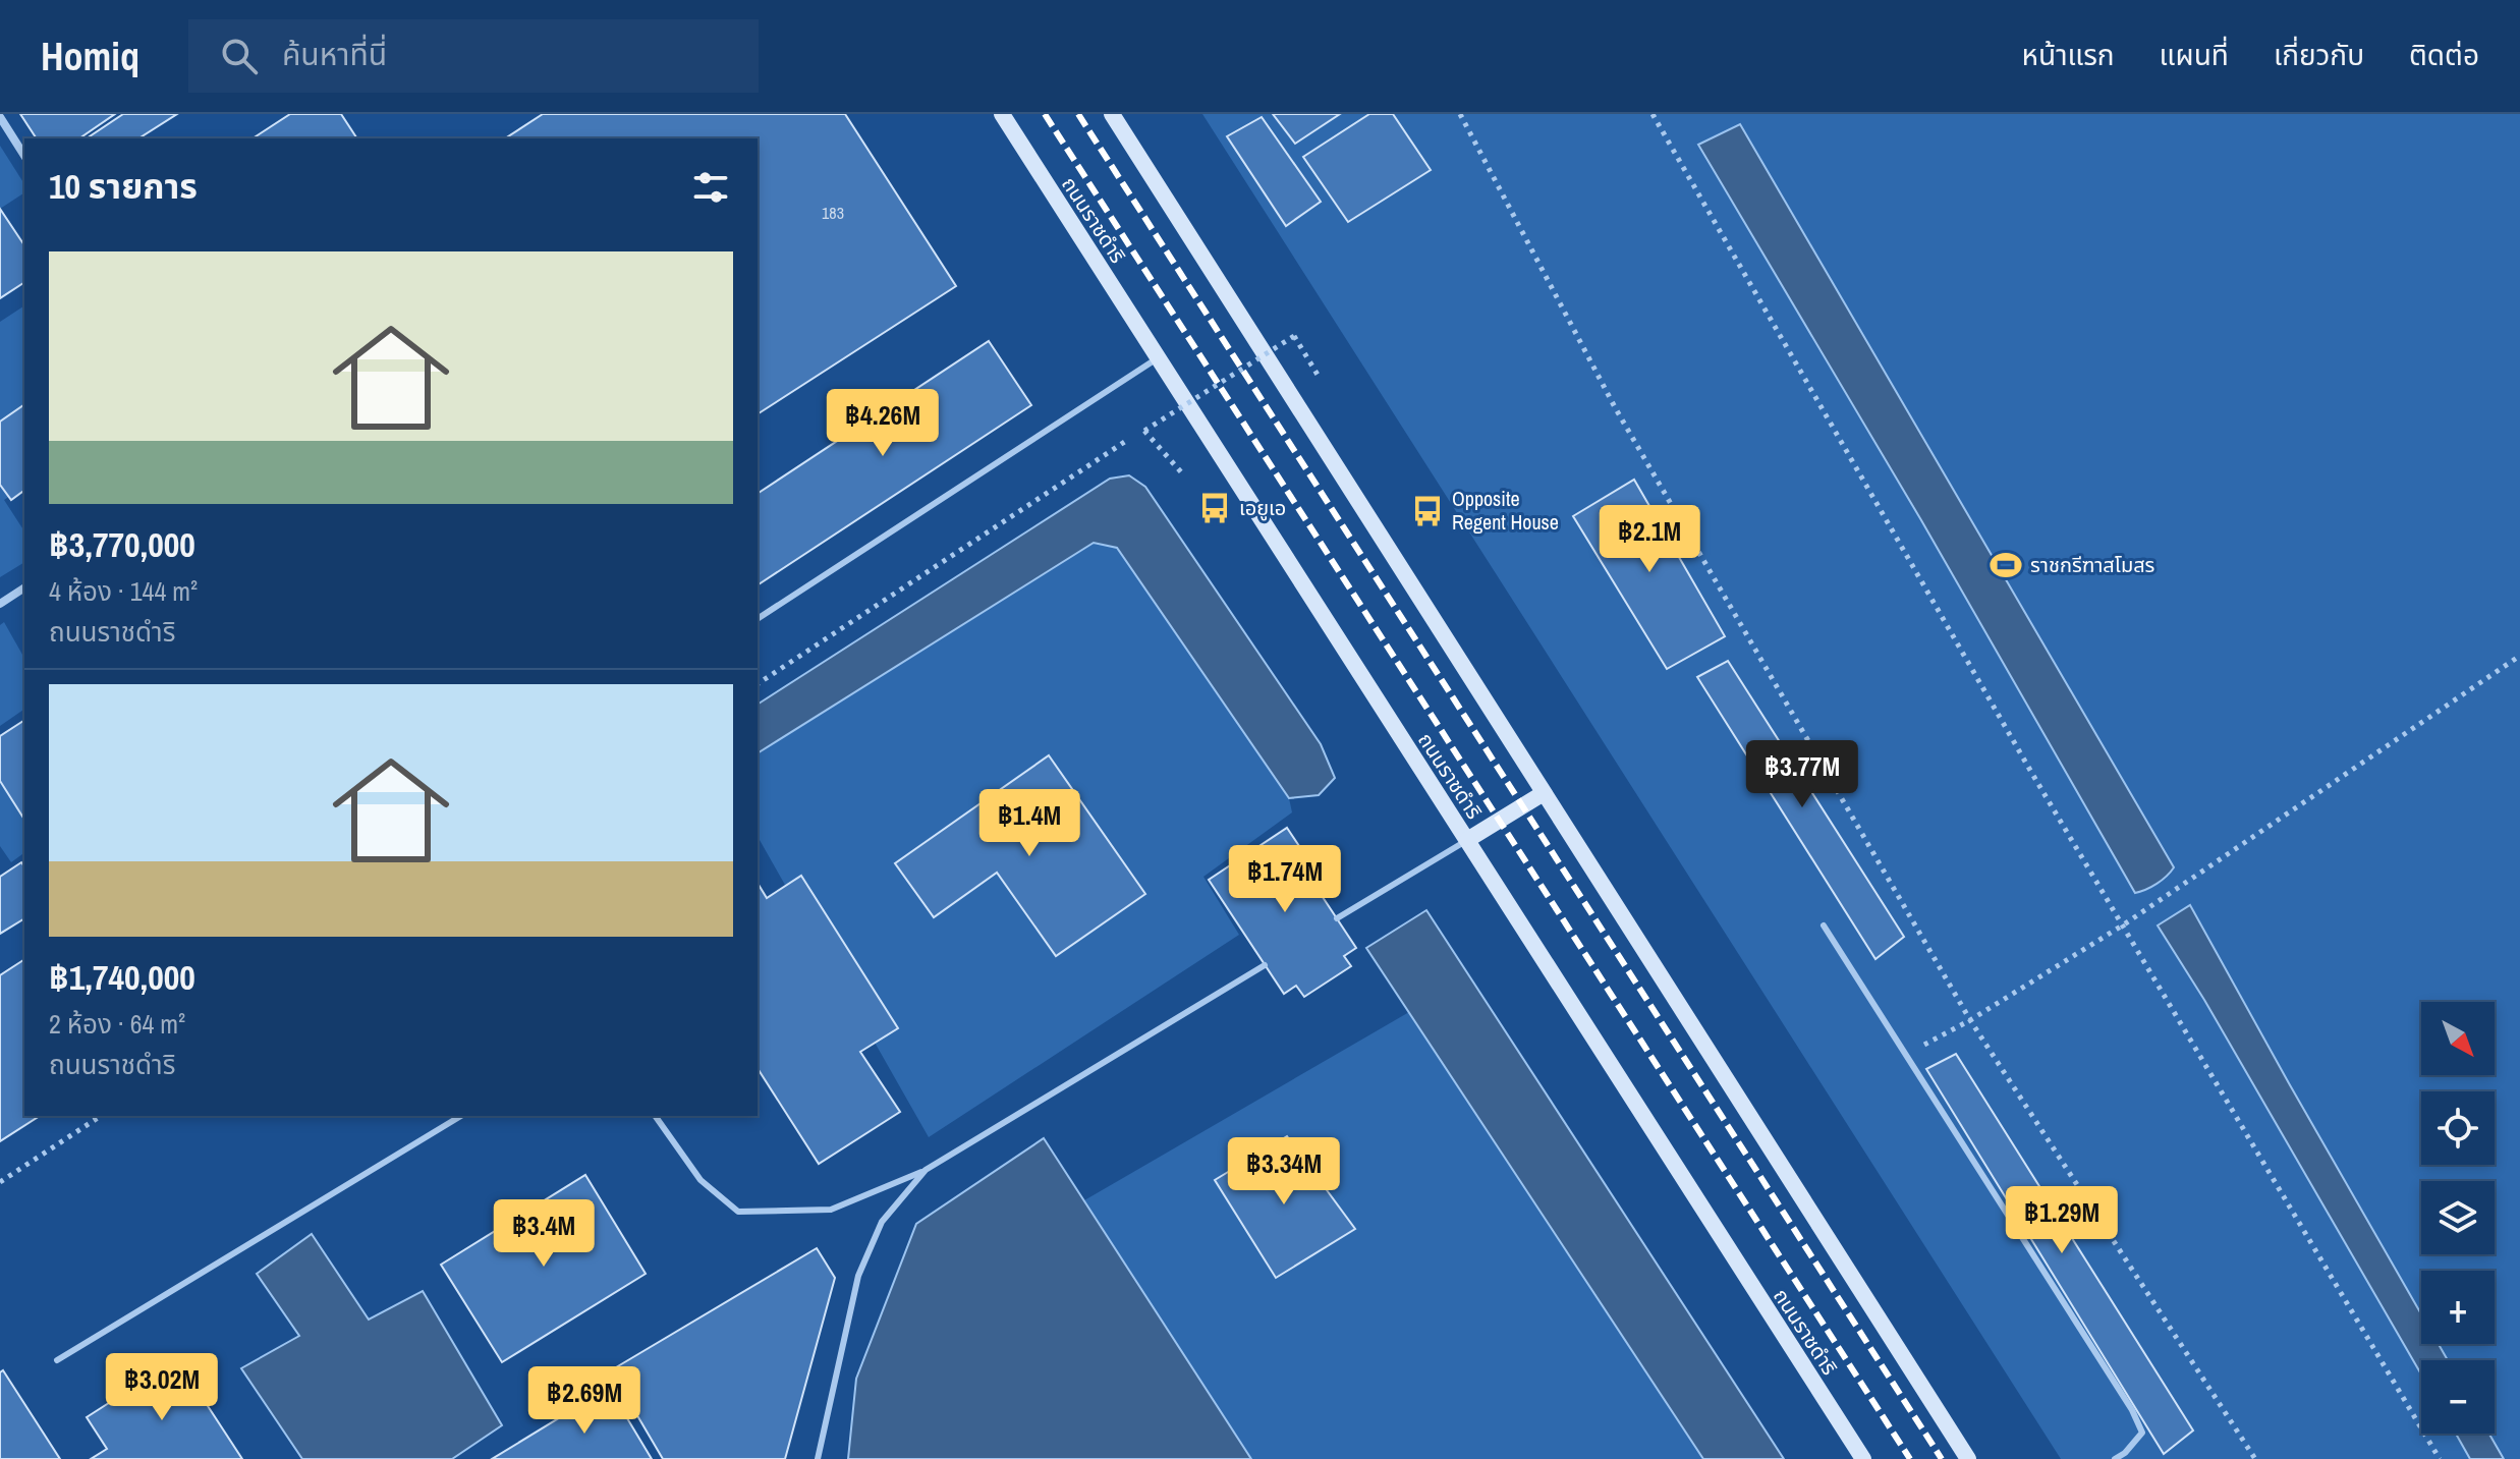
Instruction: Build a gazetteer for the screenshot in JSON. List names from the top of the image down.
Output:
{
  "streets": {
    "main road": ["ถนนราชดำริ"]
  },
  "places": {
    "bus stop": ["เอยูเอ", "Opposite Regent House"],
    "sports": ["ราชกรีฑาสโมสร"]
  },
  "house_numbers": ["183"],
  "north": "bottom right",
  "page": {
    "header": "Homiq",
    "search": "ค้นหาที่นี่",
    "nav": [
      "หน้าแรก",
      "แผนที่",
      "เกี่ยวกับ",
      "ติดต่อ"
    ],
    "heading": "10 รายการ",
    "list": [
      {
        "name": "฿3,770,000",
        "note": "4 ห้อง · 144 m² · ถนนราชดำริ"
      },
      {
        "name": "฿1,740,000",
        "note": "2 ห้อง · 64 m² · ถนนราชดำริ"
      }
    ],
    "price": [
      "฿4.26M",
      "฿2.1M",
      "฿3.77M",
      "฿1.4M",
      "฿1.74M",
      "฿3.34M",
      "฿1.29M",
      "฿3.4M",
      "฿3.02M",
      "฿2.69M"
    ],
    "map_buttons": ["+", "−"]
  }
}
